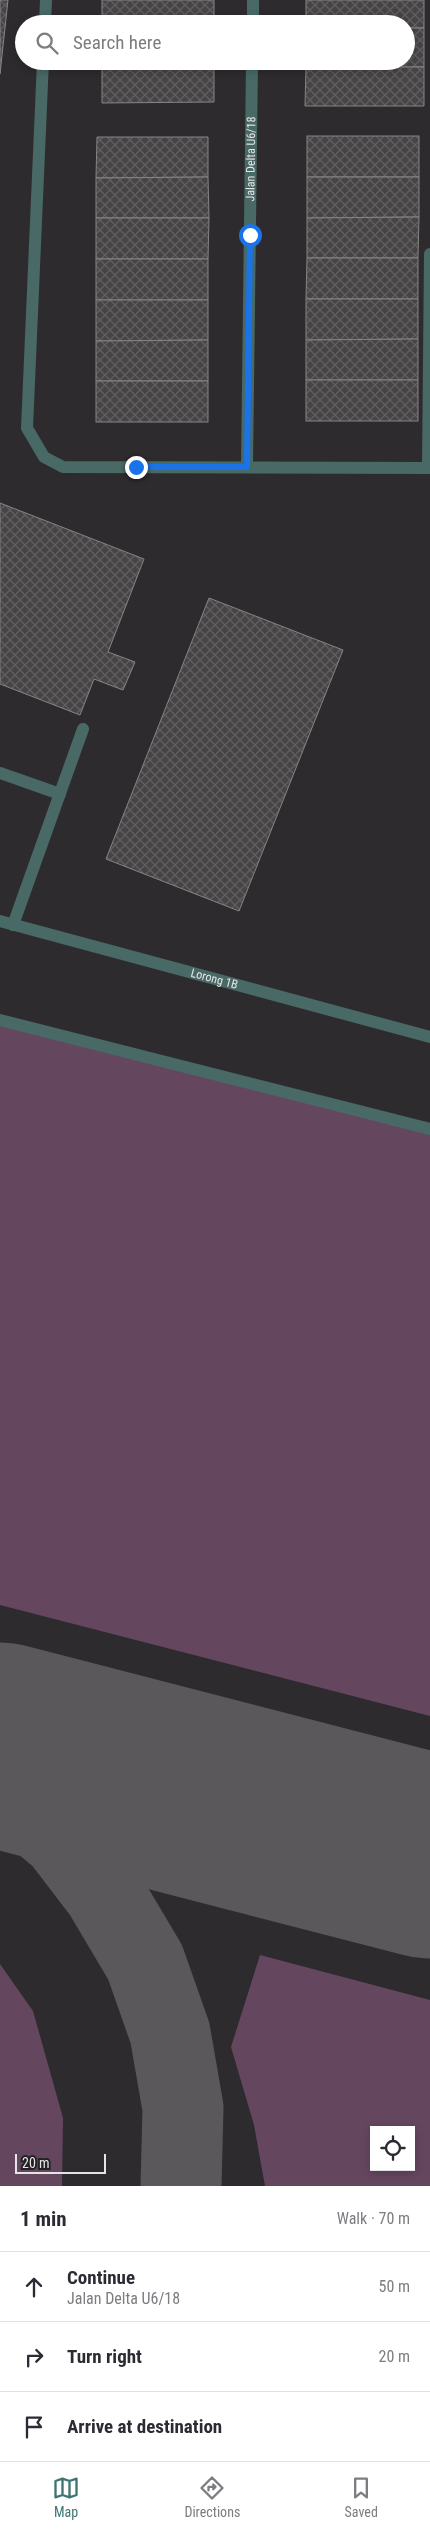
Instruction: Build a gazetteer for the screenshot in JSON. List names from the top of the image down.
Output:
{
  "streets": {
    "street": ["Jalan Delta U6/18", "Lorong 1B"]
  },
  "scale_bar": "20 m",
  "page": {
    "search": "Search here",
    "scale": "20 m",
    "heading": ["1 min", "Walk · 70 m"],
    "list": [
      ["Continue", "Jalan Delta U6/18", "50 m"],
      ["Turn right", "20 m"],
      "Arrive at destination"
    ],
    "nav": ["Map", "Directions", "Saved"]
  }
}
